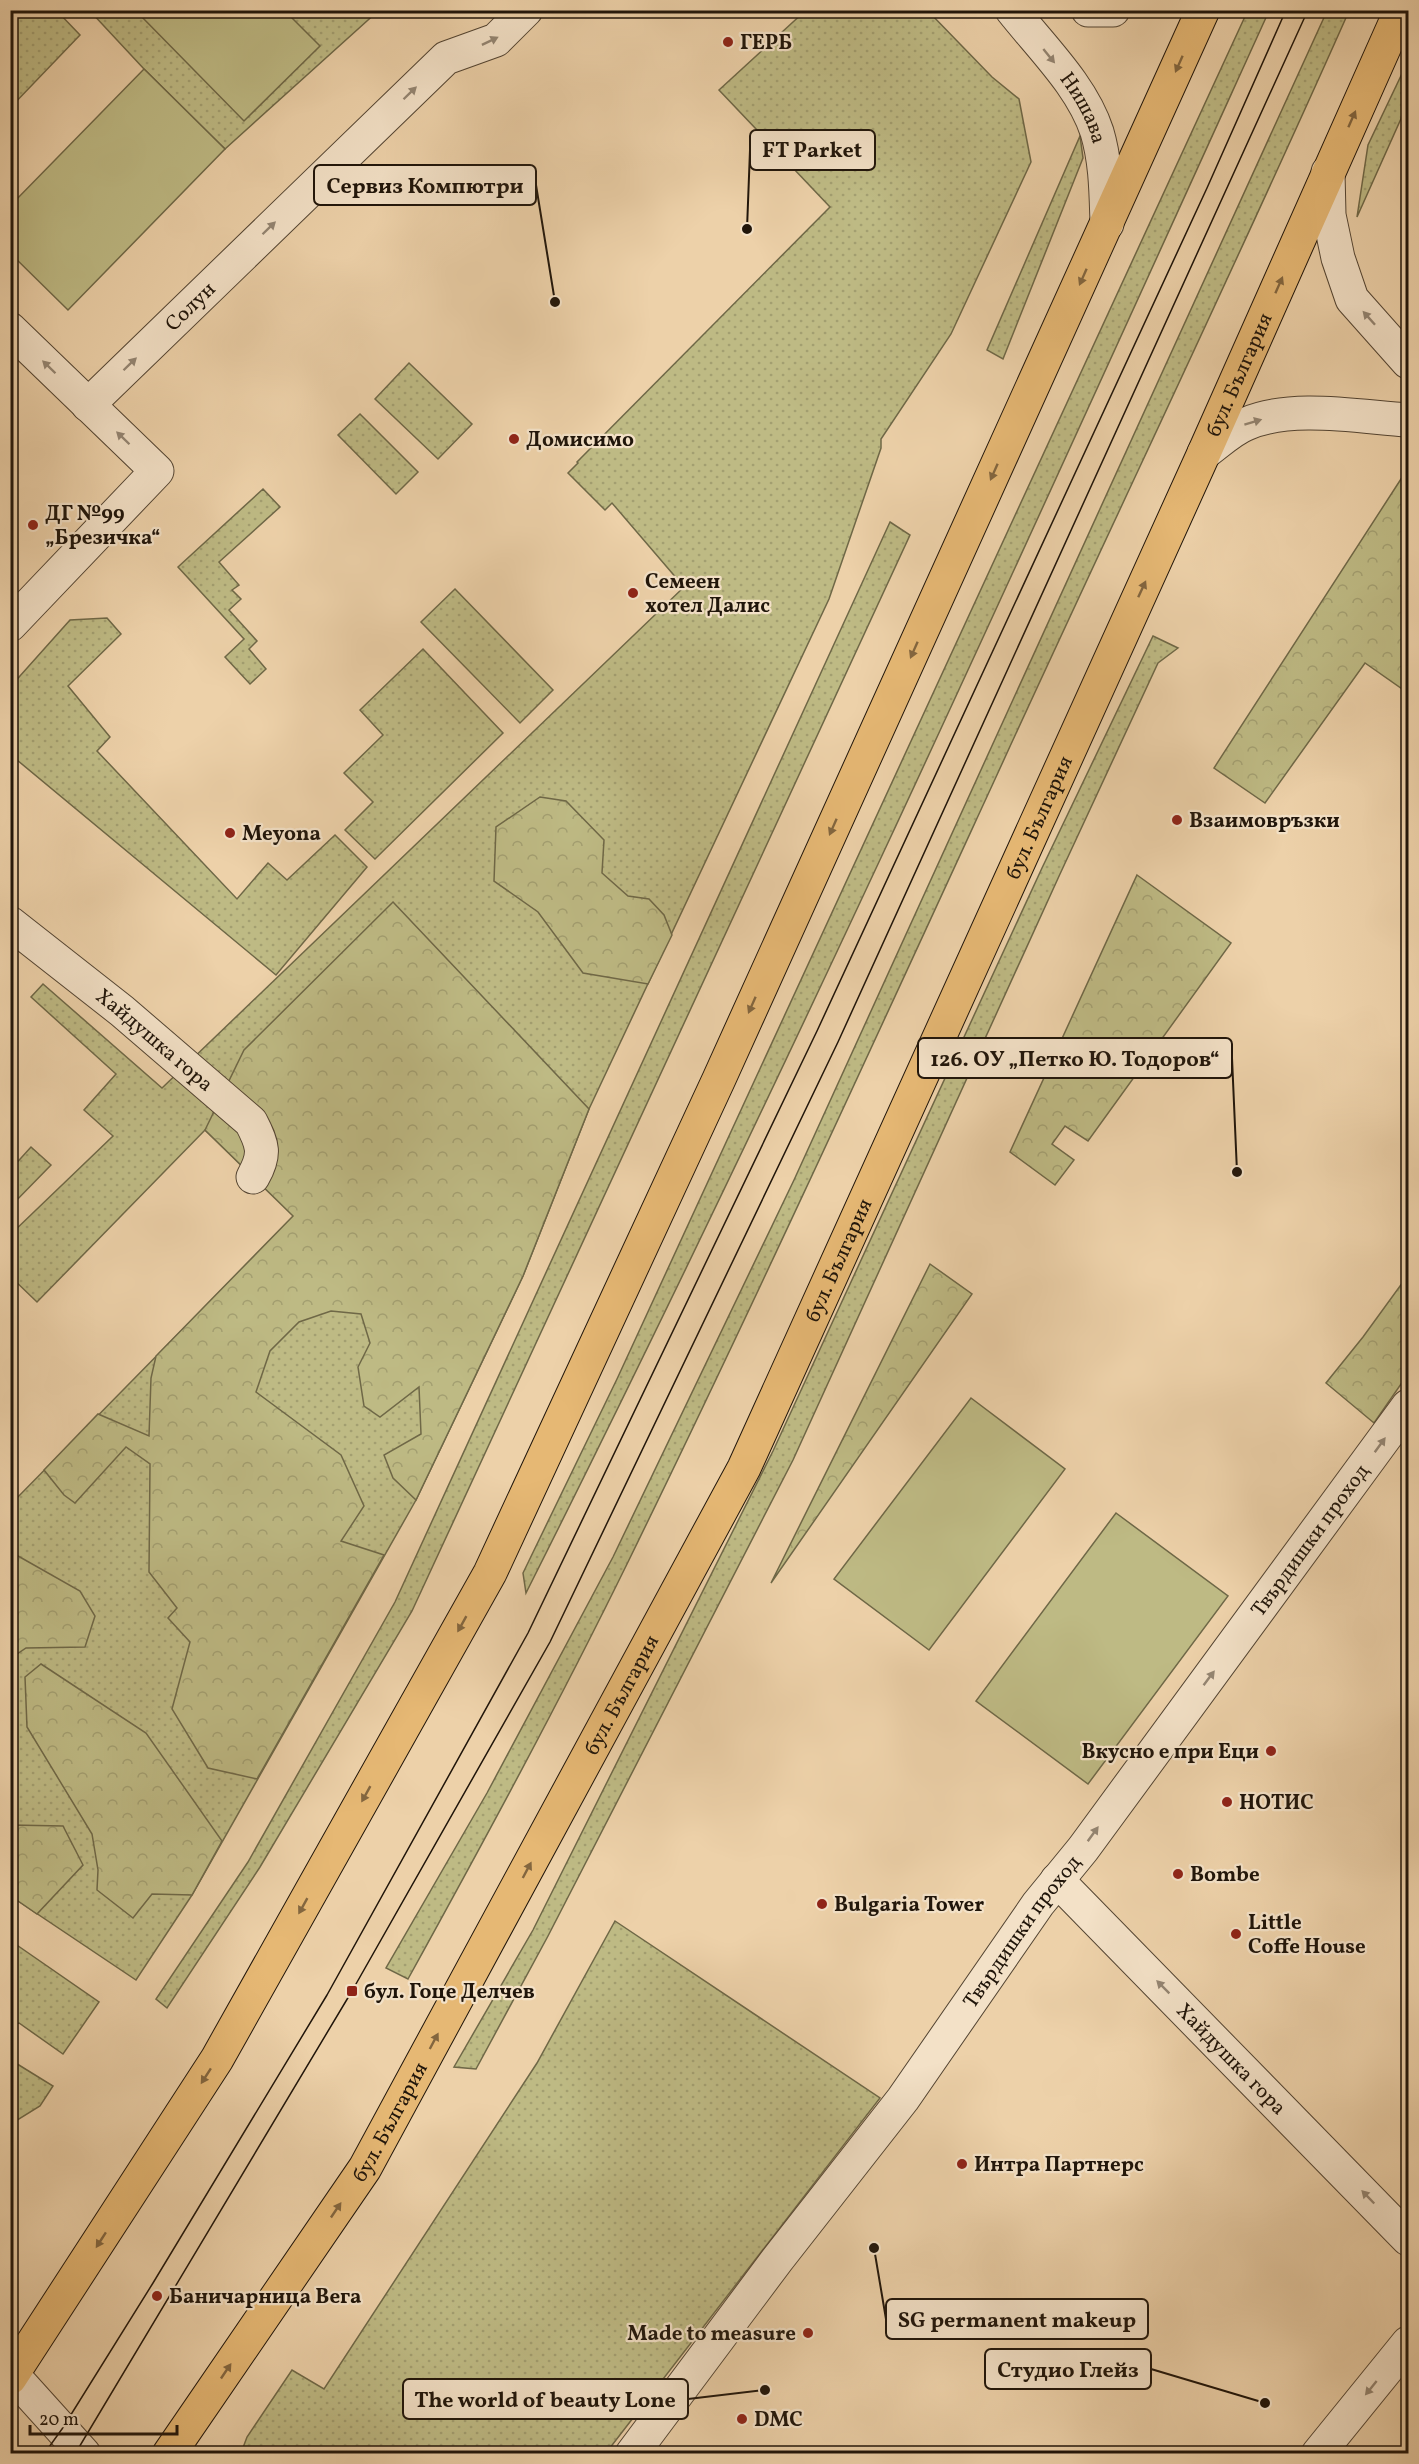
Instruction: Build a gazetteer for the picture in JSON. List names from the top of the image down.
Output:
{
  "streets": {
    "main road": ["бул. България"],
    "street": [
      "Нишава",
      "Солун",
      "Хайдушка гора",
      "Твърдишки проход"
    ]
  },
  "crossings": [
    ["Хайдушка гора", "Твърдишки проход"]
  ],
  "one_way": [
    "Нишава",
    "Солун",
    "Хайдушка гора",
    "Твърдишки проход"
  ],
  "places": {
    "other": [
      "ГЕРБ",
      "FT Parket",
      "Сервиз Компютри",
      "Домисимо",
      "ДГ №99 „Брезичка“",
      "Семеен хотел Далис",
      "Взаимовръзки",
      "Meyona",
      "126. ОУ „Петко Ю. Тодоров“",
      "Вкусно е при Еци",
      "НОТИС",
      "Bombe",
      "Bulgaria Tower",
      "Little Coffe House",
      "Интра Партнерс",
      "SG permanent makeup",
      "Баничарница Вега",
      "Made to measure",
      "The world of beauty Lone",
      "Студио Глейз",
      "DMC"
    ],
    "transit": ["бул. Гоце Делчев"]
  },
  "scale_bar": "20 m"
}
